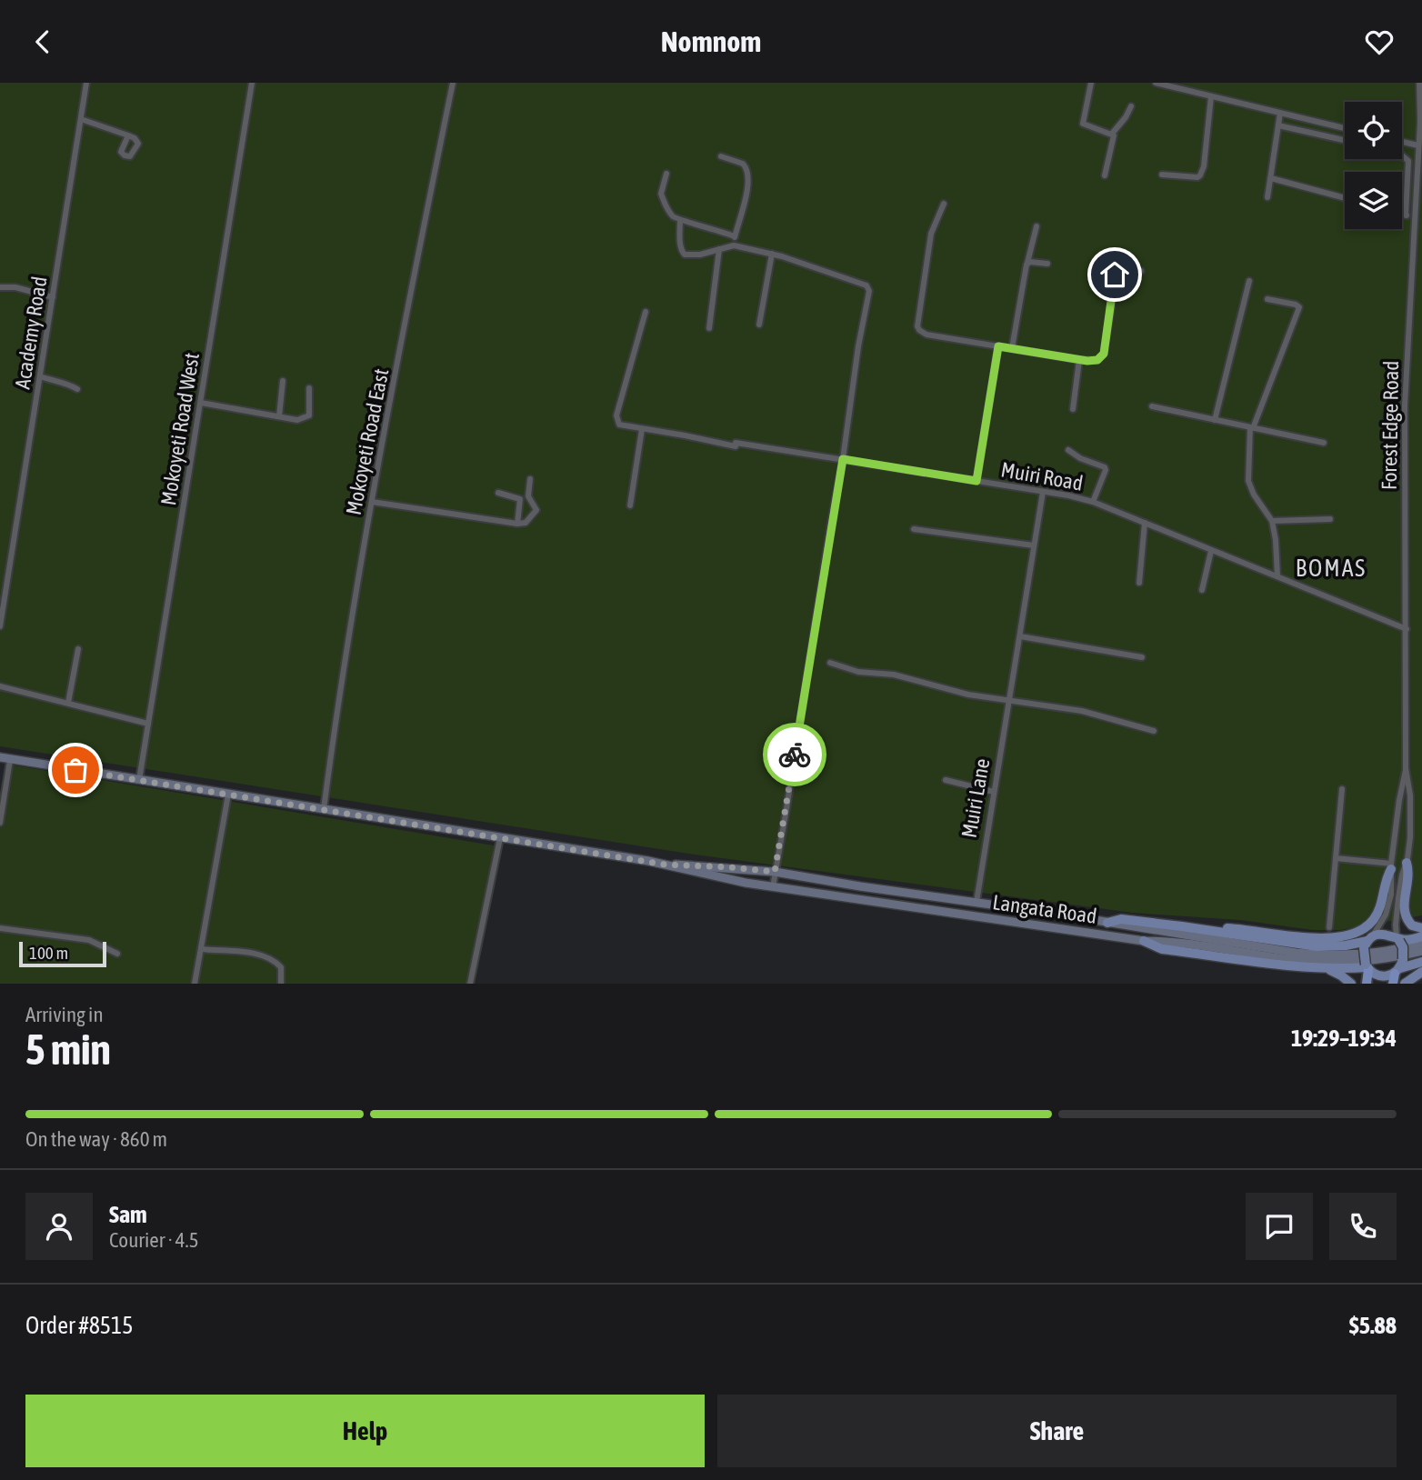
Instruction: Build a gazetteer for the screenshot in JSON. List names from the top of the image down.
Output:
{
  "streets": {
    "main road": ["Langata Road"],
    "street": [
      "Academy Road",
      "Forest Edge Road",
      "Mokoyeti Road West",
      "Mokoyeti Road East",
      "Muiri Road",
      "Muiri Lane"
    ]
  },
  "crossings": [
    ["Forest Edge Road", "Muiri Road"],
    ["Mokoyeti Road West", "Langata Road"],
    ["Mokoyeti Road East", "Langata Road"],
    ["Muiri Road", "Muiri Lane"],
    ["Muiri Lane", "Langata Road"]
  ],
  "districts": ["BOMAS"],
  "scale_bar": "100 m",
  "page": {
    "header": "Nomnom",
    "scale": "100 m",
    "heading": ["5 min", "Arriving in", "19:29–19:34"],
    "panel": [
      "Sam",
      "Courier · 4.5",
      "Order #8515",
      "$5.88"
    ],
    "bar": "On the way · 860 m",
    "buttons": ["Help", "Share"]
  }
}
